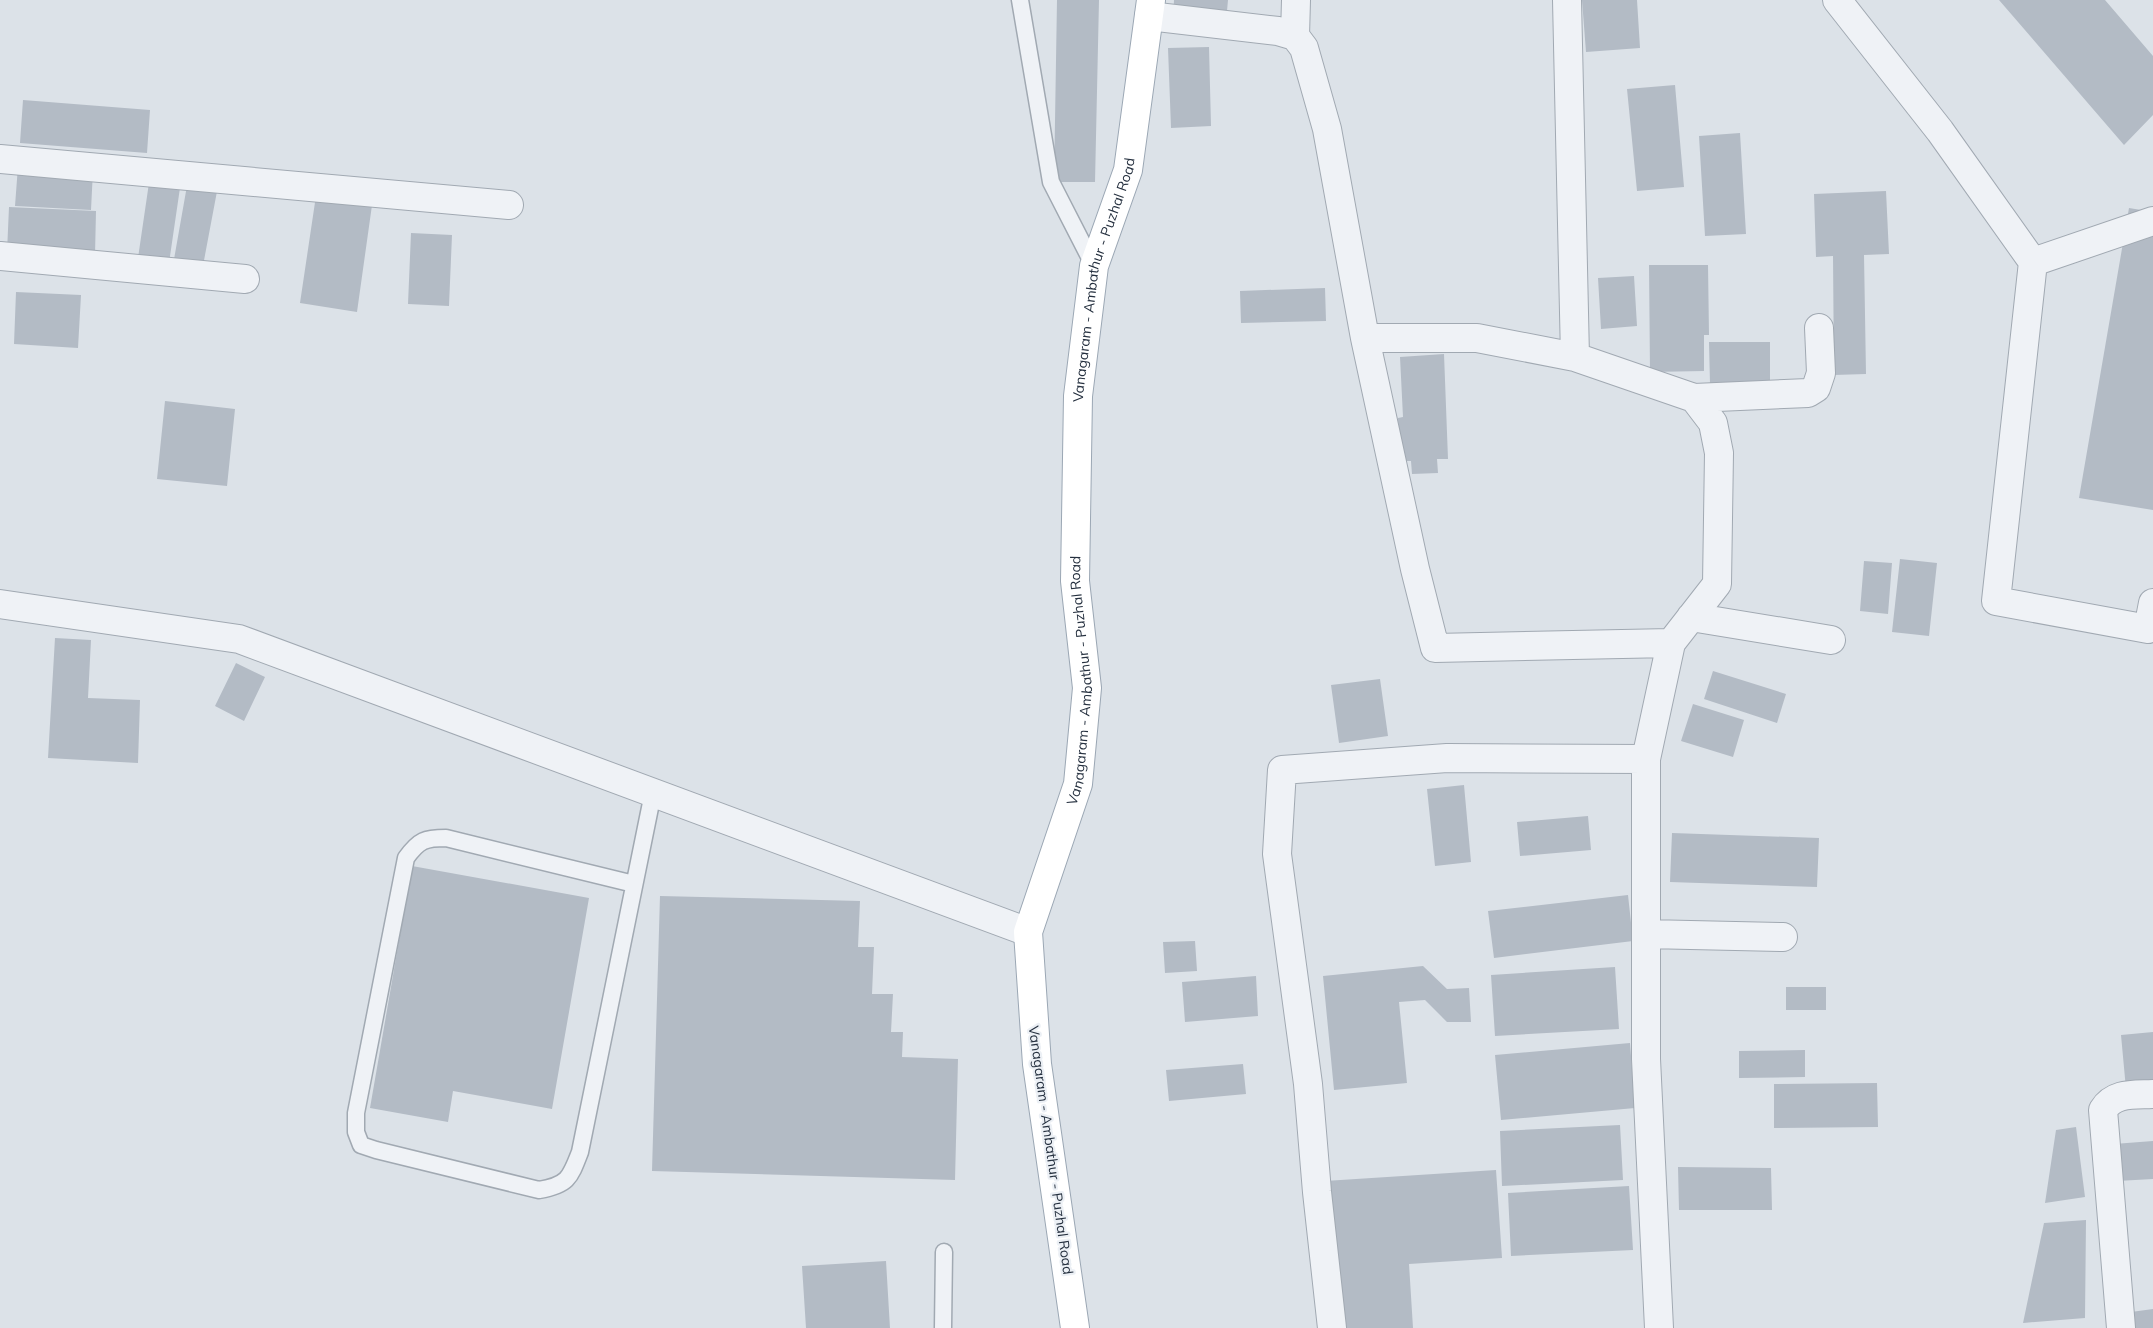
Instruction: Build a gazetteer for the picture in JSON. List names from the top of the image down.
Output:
{
  "streets": {
    "main road": ["Vanagaram - Ambathur - Puzhal Road"]
  }
}
